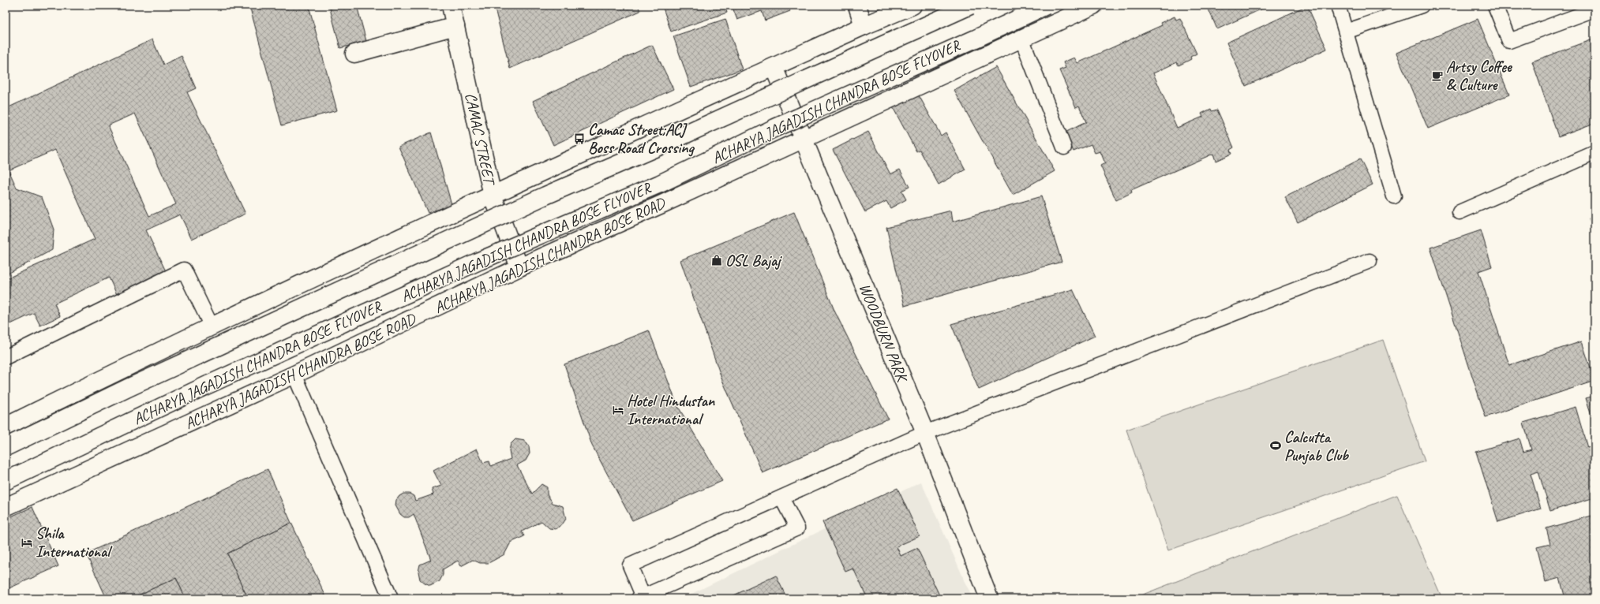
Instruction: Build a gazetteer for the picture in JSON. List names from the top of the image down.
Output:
{
  "streets": {
    "main road": [
      "ACHARYA JAGADISH CHANDRA BOSE FLYOVER",
      "CAMAC STREET",
      "ACHARYA JAGADISH CHANDRA BOSE ROAD",
      "WOODBURN PARK"
    ]
  },
  "crossings": [
    ["CAMAC STREET", "ACHARYA JAGADISH CHANDRA BOSE ROAD"],
    ["ACHARYA JAGADISH CHANDRA BOSE ROAD", "WOODBURN PARK"]
  ],
  "places": {
    "cafe": ["Artsy Coffee & Culture"],
    "bus stop": ["Camac Street;ACJ Boss Road Crossing"],
    "shop": ["OSL Bajaj"],
    "hotel": ["Hotel Hindustan International", "Shila International"],
    "sports": ["Calcutta Punjab Club"]
  }
}
